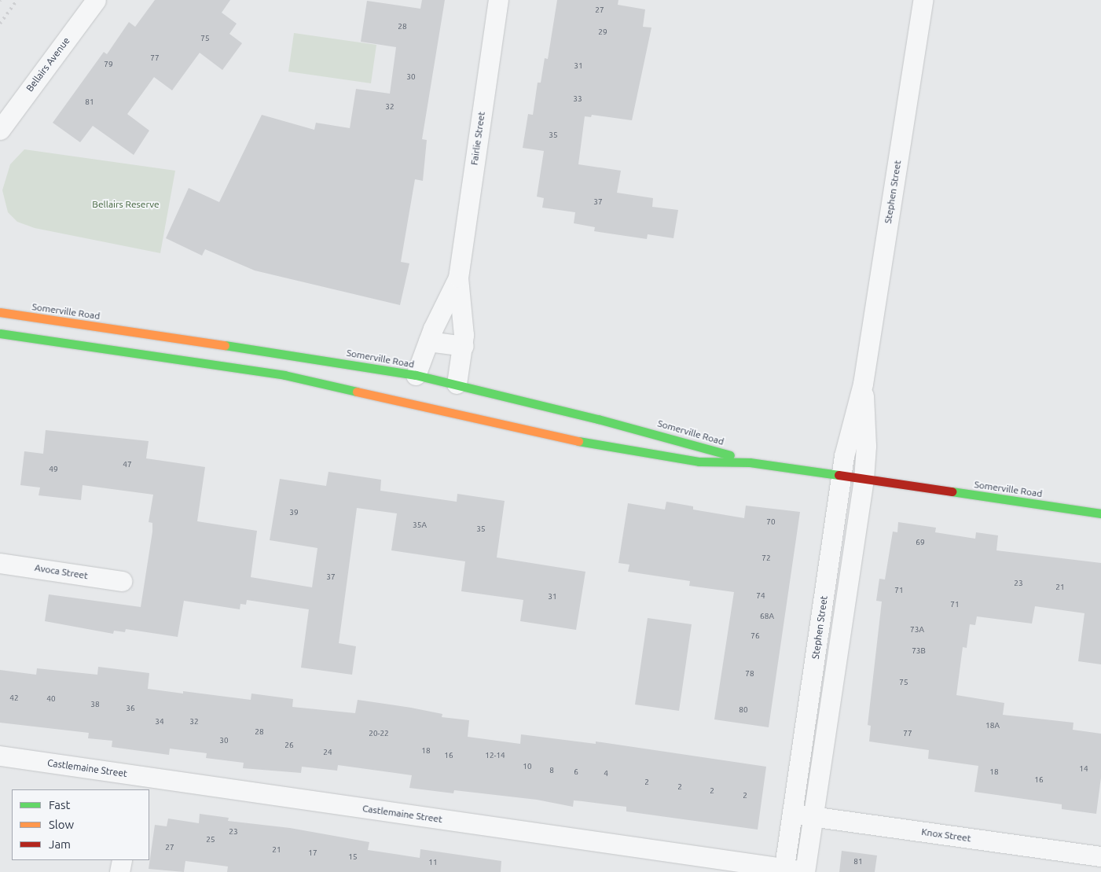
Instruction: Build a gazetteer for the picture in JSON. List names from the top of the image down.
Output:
{
  "streets": {
    "main road": ["Somerville Road"],
    "street": [
      "Bellairs Avenue",
      "Fairlie Street",
      "Stephen Street",
      "Avoca Street",
      "Castlemaine Street",
      "Knox Street"
    ]
  },
  "crossings": [
    ["Fairlie Street", "Somerville Road"],
    ["Stephen Street", "Somerville Road"],
    ["Stephen Street", "Castlemaine Street"],
    ["Stephen Street", "Knox Street"]
  ],
  "parks": ["Bellairs Reserve"],
  "house_numbers": [
    "27",
    "28",
    "29",
    "75",
    "77",
    "79",
    "31",
    "30",
    "33",
    "81",
    "32",
    "35",
    "37",
    "47",
    "49",
    "39",
    "70",
    "35A",
    "35",
    "69",
    "72",
    "37",
    "23",
    "21",
    "71",
    "74",
    "31",
    "71",
    "68A",
    "73A",
    "76",
    "73B",
    "78",
    "75",
    "42",
    "40",
    "38",
    "36",
    "80",
    "34",
    "32",
    "18A",
    "28",
    "20-22",
    "77",
    "30",
    "26",
    "18",
    "24",
    "16",
    "12-14",
    "10",
    "14",
    "8",
    "6",
    "18",
    "4",
    "16",
    "2",
    "2",
    "2",
    "2",
    "23",
    "25",
    "27",
    "21",
    "17",
    "15",
    "81",
    "11"
  ],
  "legend": ["Fast", "Slow", "Jam"]
}
